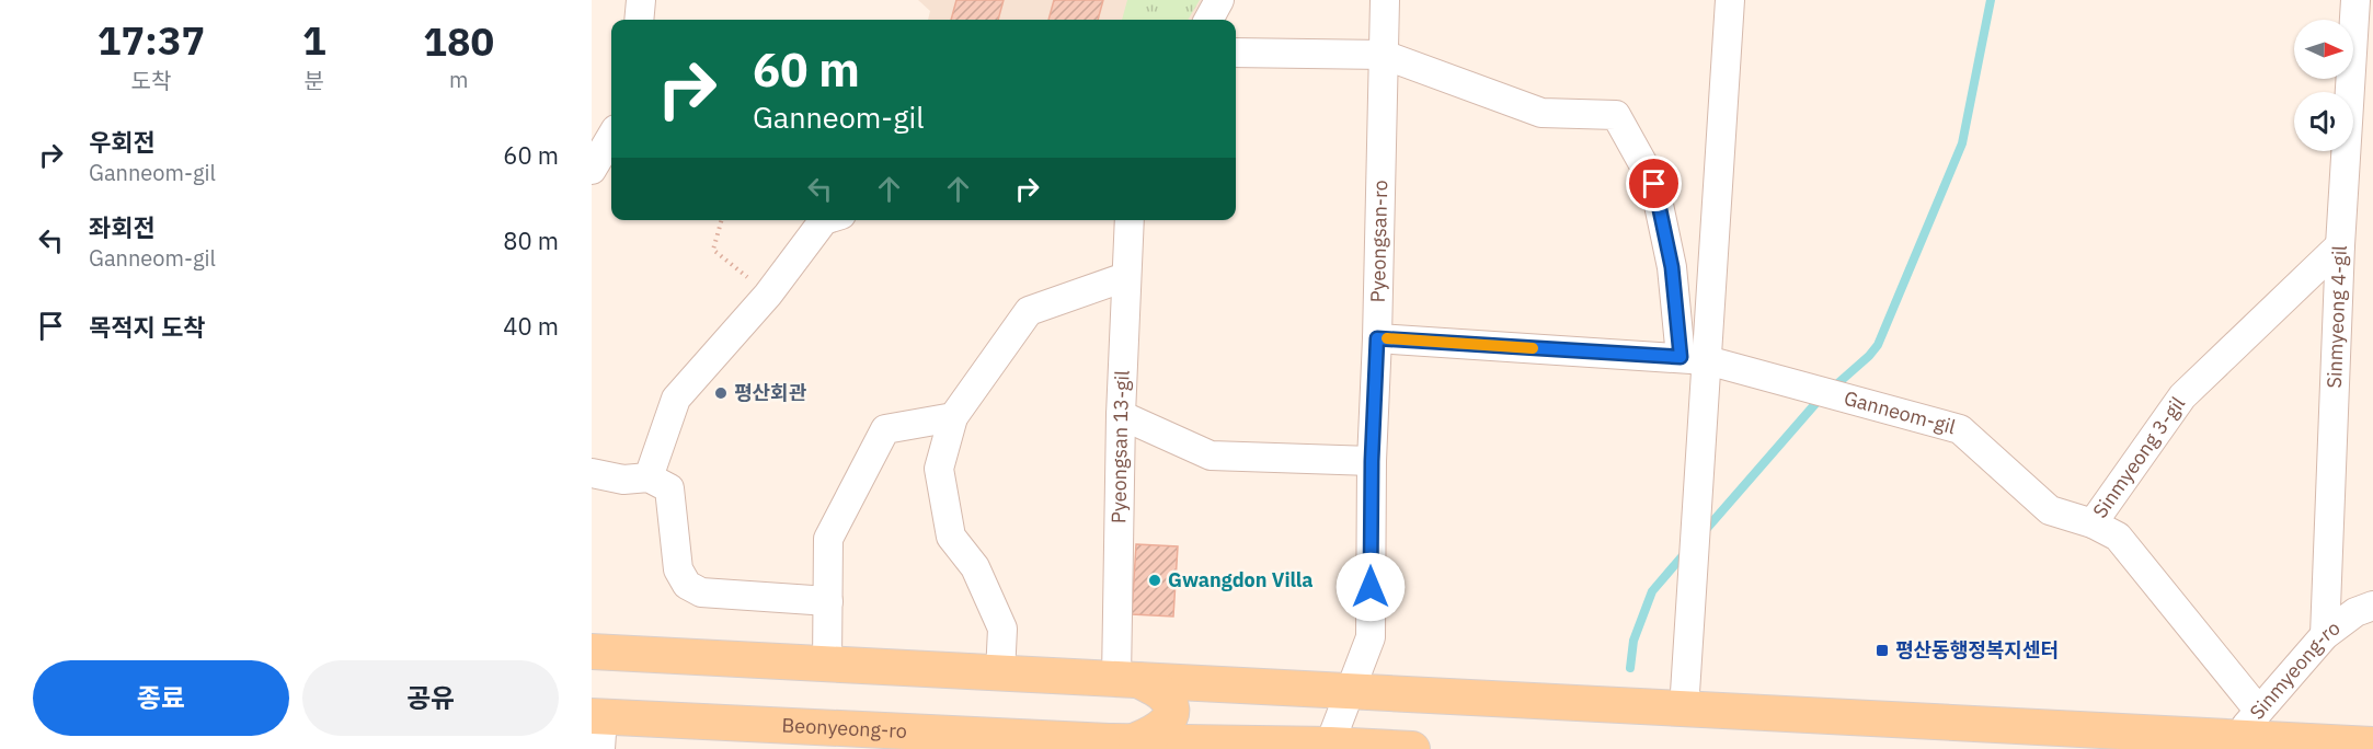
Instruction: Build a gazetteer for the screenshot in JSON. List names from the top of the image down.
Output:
{
  "streets": {
    "main road": ["Beonyeong-ro"],
    "street": [
      "Pyeongsan-ro",
      "Sinmyeong 4-gil",
      "Ganneom-gil",
      "Pyeongsan 13-gil",
      "Sinmyeong 3-gil",
      "Sinmyeong-ro"
    ]
  },
  "crossings": [
    ["Pyeongsan-ro", "Ganneom-gil"],
    ["Pyeongsan-ro", "Beonyeong-ro"],
    ["Sinmyeong 4-gil", "Sinmyeong 3-gil"],
    ["Sinmyeong 4-gil", "Sinmyeong-ro"],
    ["Ganneom-gil", "Sinmyeong 3-gil"],
    ["Sinmyeong 3-gil", "Sinmyeong-ro"]
  ],
  "places": {
    "other": ["평산회관", "Gwangdon Villa"],
    "transit": ["평산동행정복지센터"]
  },
  "north": "right",
  "page": {
    "eta": [
      "17:37",
      "도착",
      "1",
      "분",
      "180",
      "m"
    ],
    "turn": ["60 m", "Ganneom-gil"],
    "list": [
      {
        "name": "우회전",
        "note": "Ganneom-gil",
        "value": "60 m"
      },
      {
        "name": "좌회전",
        "note": "Ganneom-gil",
        "value": "80 m"
      },
      {
        "name": "목적지 도착",
        "value": "40 m"
      }
    ],
    "buttons": ["종료", "공유"]
  }
}
